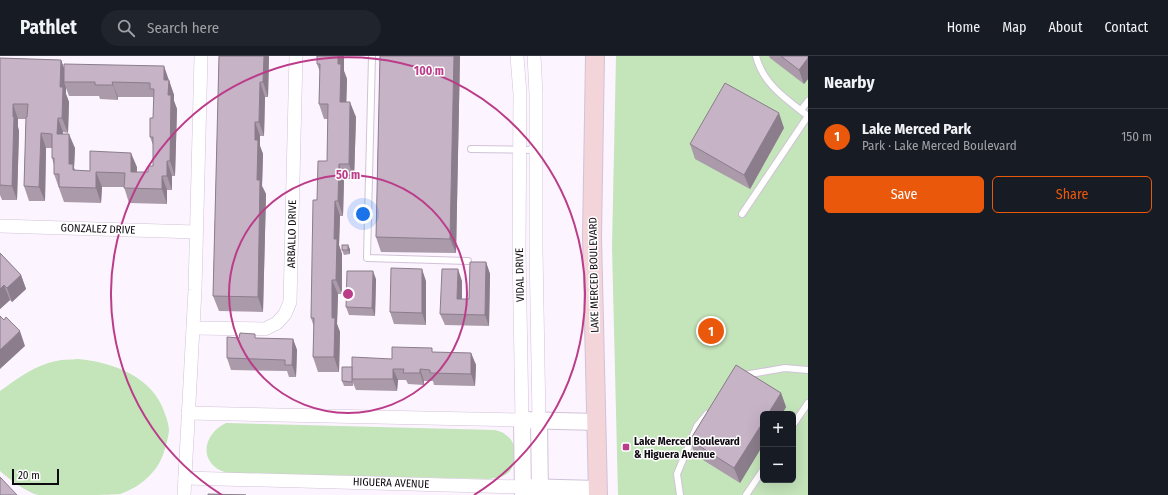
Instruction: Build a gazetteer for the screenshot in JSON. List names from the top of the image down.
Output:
{
  "streets": {
    "main road": ["LAKE MERCED BOULEVARD"],
    "street": [
      "GONZALEZ DRIVE",
      "ARBALLO DRIVE",
      "VIDAL DRIVE",
      "HIGUERA AVENUE"
    ]
  },
  "crossings": [
    ["VIDAL DRIVE", "HIGUERA AVENUE"],
    ["LAKE MERCED BOULEVARD", "HIGUERA AVENUE"]
  ],
  "places": {
    "transit": ["Lake Merced Boulevard & Higuera Avenue"]
  },
  "scale_bar": "20 m",
  "page": {
    "header": "Pathlet",
    "search": "Search here",
    "nav": [
      "Home",
      "Map",
      "About",
      "Contact"
    ],
    "heading": "Nearby",
    "list": [
      {
        "mark": "1",
        "name": "Lake Merced Park",
        "note": "Park · Lake Merced Boulevard",
        "value": "150 m"
      }
    ],
    "buttons": ["Save", "Share"],
    "pins": "1",
    "map_buttons": ["+", "−"],
    "scale": "20 m"
  },
  "rings": ["100 m", "50 m"]
}
